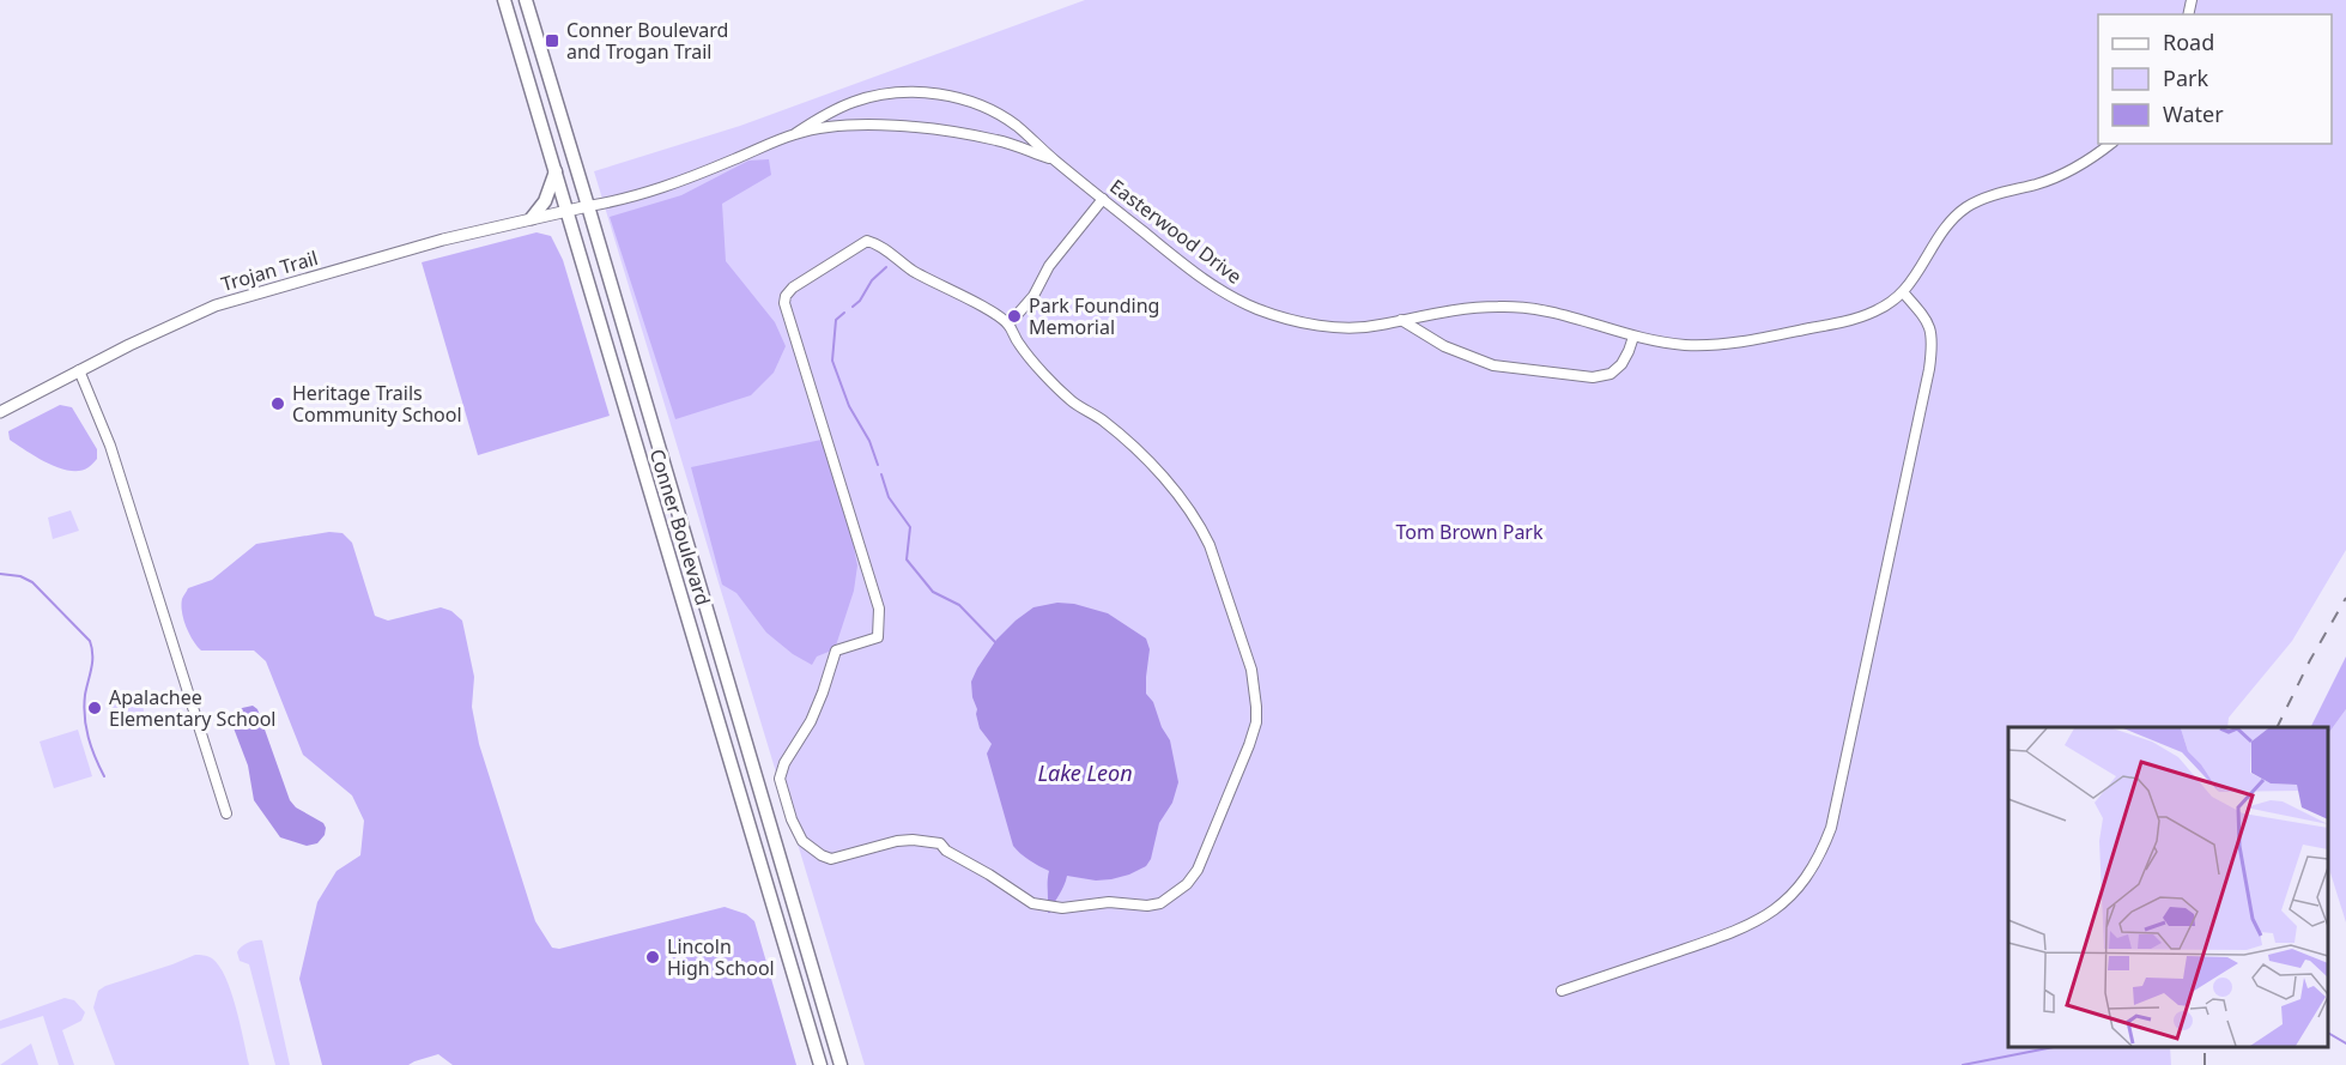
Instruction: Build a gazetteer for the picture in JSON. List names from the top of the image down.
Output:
{
  "streets": {
    "main road": ["Conner Boulevard"],
    "street": ["Easterwood Drive", "Trojan Trail"]
  },
  "crossings": [
    ["Easterwood Drive", "Trojan Trail"],
    ["Easterwood Drive", "Conner Boulevard"],
    ["Trojan Trail", "Conner Boulevard"]
  ],
  "water": ["Lake Leon"],
  "parks": ["Tom Brown Park"],
  "places": {
    "transit": ["Conner Boulevard and Trogan Trail"],
    "other": [
      "Park Founding Memorial",
      "Heritage Trails Community School",
      "Apalachee Elementary School",
      "Lincoln High School"
    ]
  },
  "legend": ["Road", "Park", "Water"]
}
